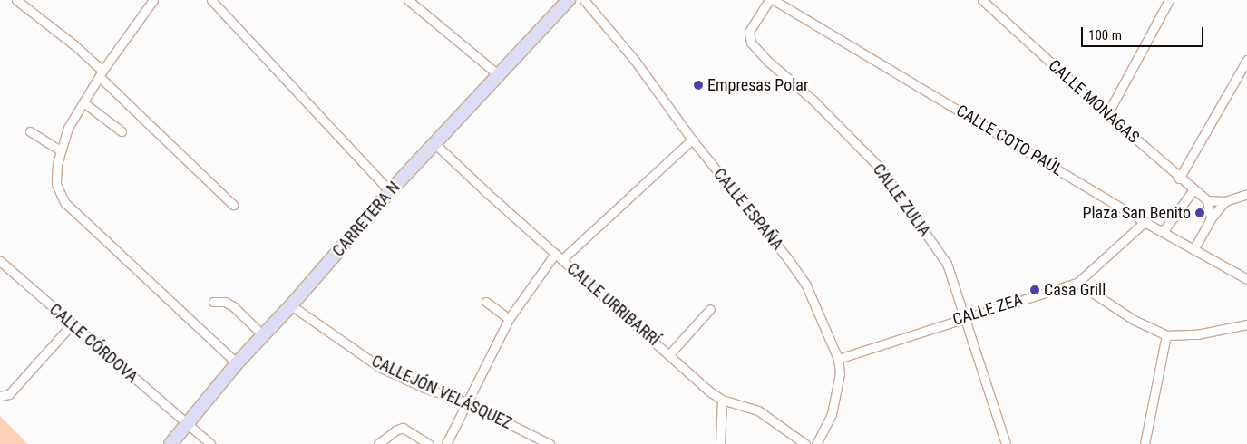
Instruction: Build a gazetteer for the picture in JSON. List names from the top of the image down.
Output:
{
  "streets": {
    "main road": ["CARRETERA N"],
    "street": [
      "CALLE MONAGAS",
      "CALLE COTO PAÚL",
      "CALLE ZULIA",
      "CALLE ESPAÑA",
      "CALLE URRIBARRÍ",
      "CALLE ZEA",
      "CALLE CÓRDOVA",
      "CALLEJÓN VELÁSQUEZ"
    ]
  },
  "crossings": [
    ["CALLE COTO PAÚL", "CALLE ZEA"],
    ["CALLE ZULIA", "CALLE ZEA"],
    ["CALLE ESPAÑA", "CALLE ZEA"],
    ["CARRETERA N", "CALLE URRIBARRÍ"],
    ["CARRETERA N", "CALLE CÓRDOVA"],
    ["CARRETERA N", "CALLEJÓN VELÁSQUEZ"]
  ],
  "places": ["Empresas Polar", "Plaza San Benito", "Casa Grill"],
  "scale_bar": "100 m"
}
